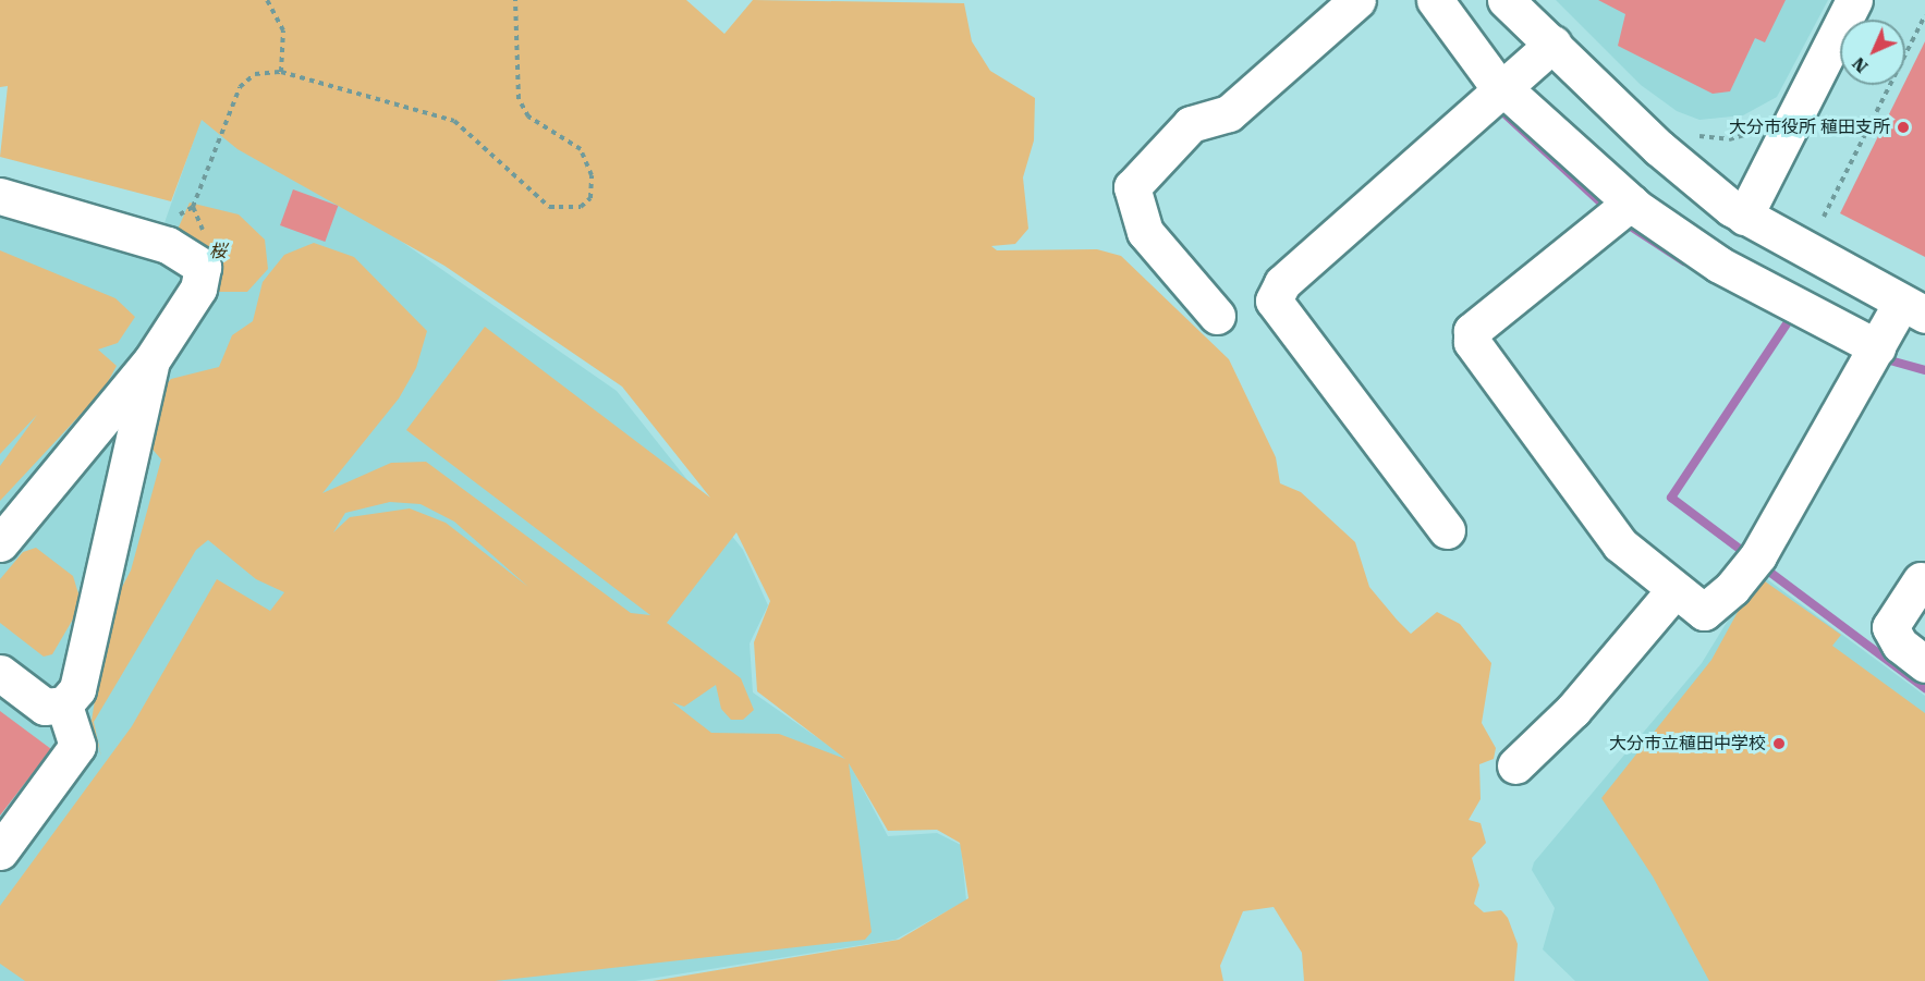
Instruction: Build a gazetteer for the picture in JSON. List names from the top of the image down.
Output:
{
  "parks": ["桜"],
  "places": ["大分市役所 稙田支所", "大分市立稙田中学校"],
  "north": "bottom left"
}
